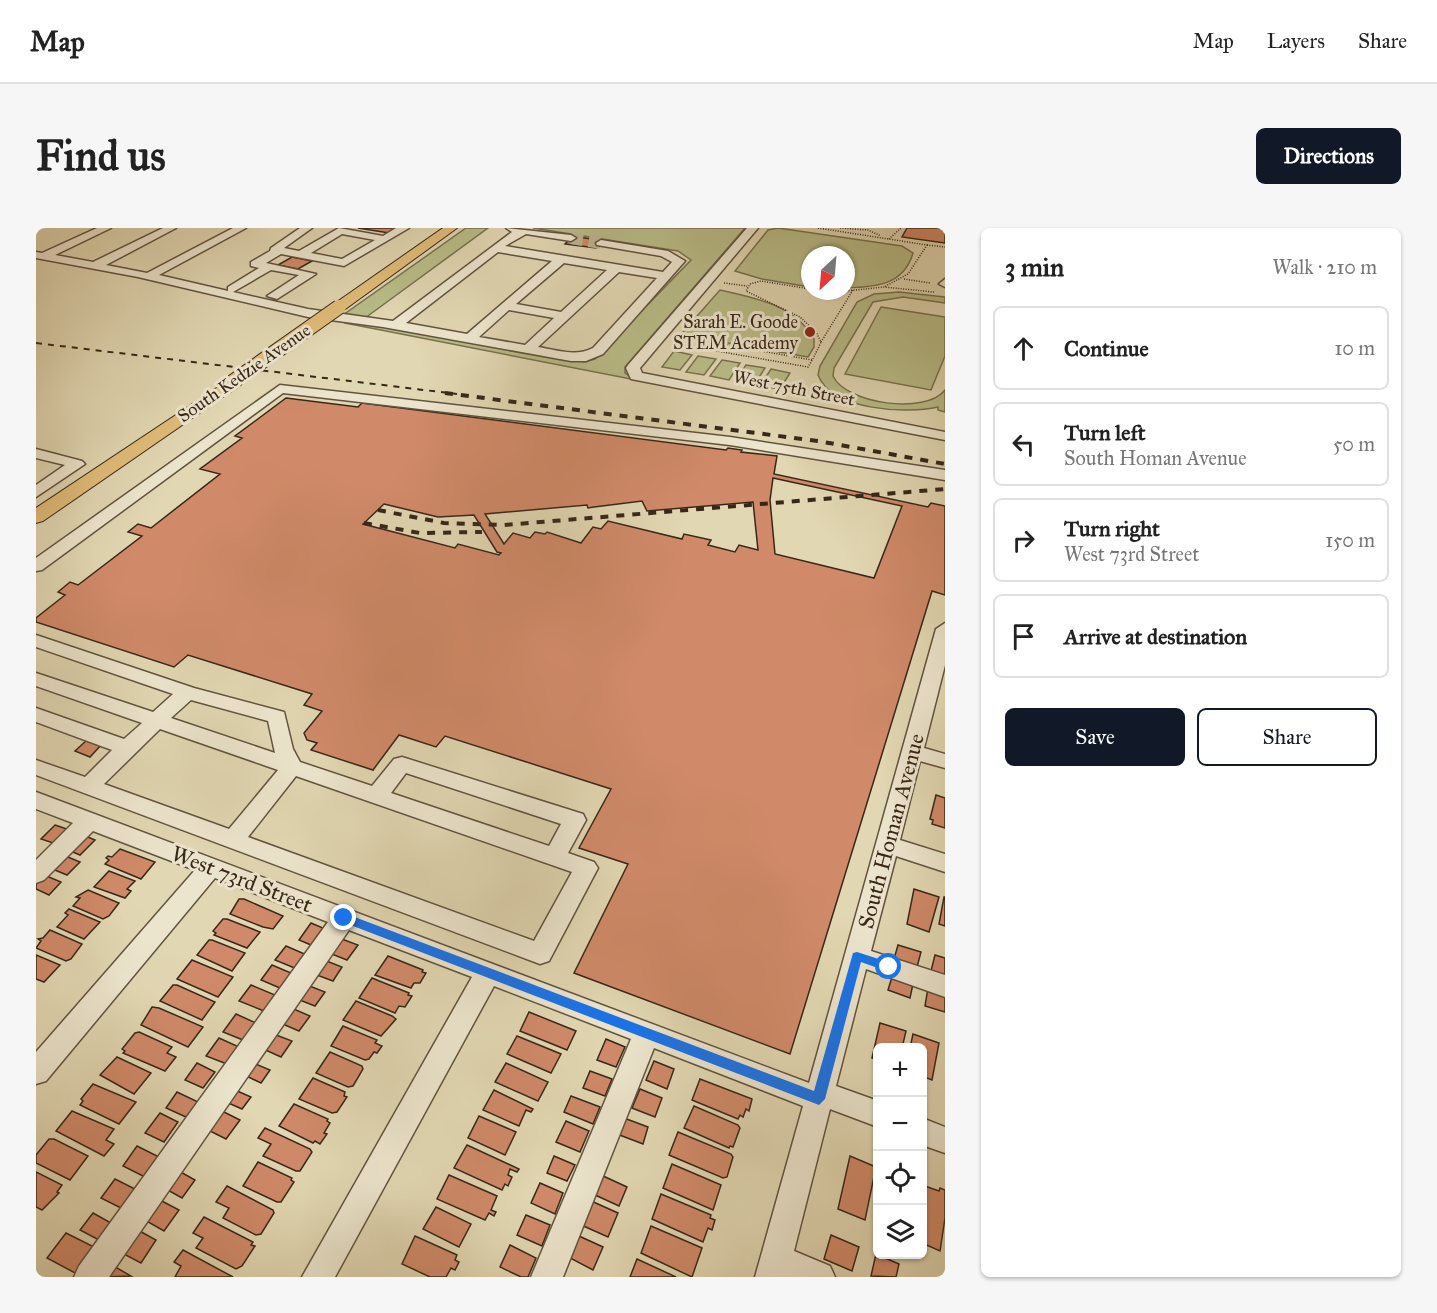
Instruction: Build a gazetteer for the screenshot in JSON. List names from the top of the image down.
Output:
{
  "streets": {
    "main road": ["South Kedzie Avenue"],
    "street": ["West 75th Street", "South Homan Avenue", "West 73rd Street"]
  },
  "crossings": [
    ["South Homan Avenue", "West 73rd Street"]
  ],
  "places": ["Sarah E. Goode STEM Academy"],
  "north": "bottom left",
  "page": {
    "header": "Map",
    "nav": ["Map", "Layers", "Share"],
    "buttons": [
      "Directions",
      ["Save", "Share"]
    ],
    "title": "Find us",
    "heading": ["3 min", "Walk · 210 m"],
    "list": [
      ["Continue", "10 m"],
      ["Turn left", "South Homan Avenue", "50 m"],
      ["Turn right", "West 73rd Street", "150 m"],
      "Arrive at destination"
    ],
    "map_buttons": ["+", "−"]
  }
}
